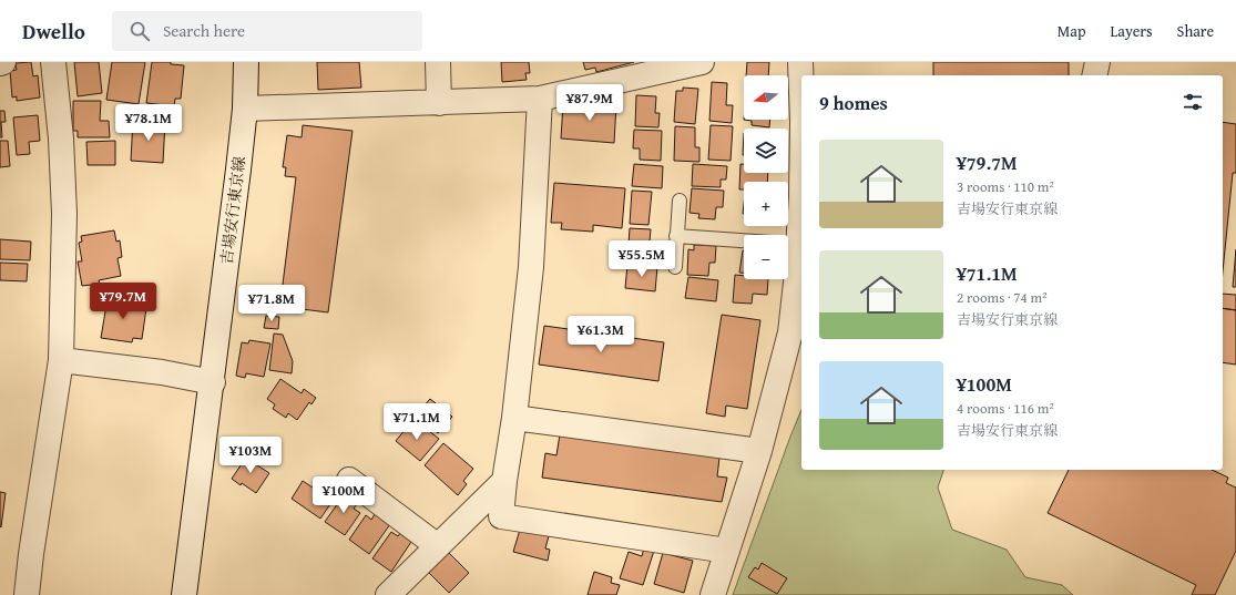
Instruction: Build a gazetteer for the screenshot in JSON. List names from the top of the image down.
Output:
{
  "streets": {
    "street": ["吉場安行東京線"]
  },
  "north": "left",
  "page": {
    "header": "Dwello",
    "search": "Search here",
    "nav": ["Map", "Layers", "Share"],
    "map_buttons": ["+", "−"],
    "heading": "9 homes",
    "price": [
      "¥87.9M",
      "¥78.1M",
      "¥55.5M",
      "¥79.7M",
      "¥71.8M",
      "¥61.3M",
      "¥71.1M",
      "¥103M",
      "¥100M"
    ],
    "list": [
      {
        "name": "¥79.7M",
        "note": "3 rooms · 110 m² · 吉場安行東京線"
      },
      {
        "name": "¥71.1M",
        "note": "2 rooms · 74 m² · 吉場安行東京線"
      },
      {
        "name": "¥100M",
        "note": "4 rooms · 116 m² · 吉場安行東京線"
      }
    ]
  }
}
